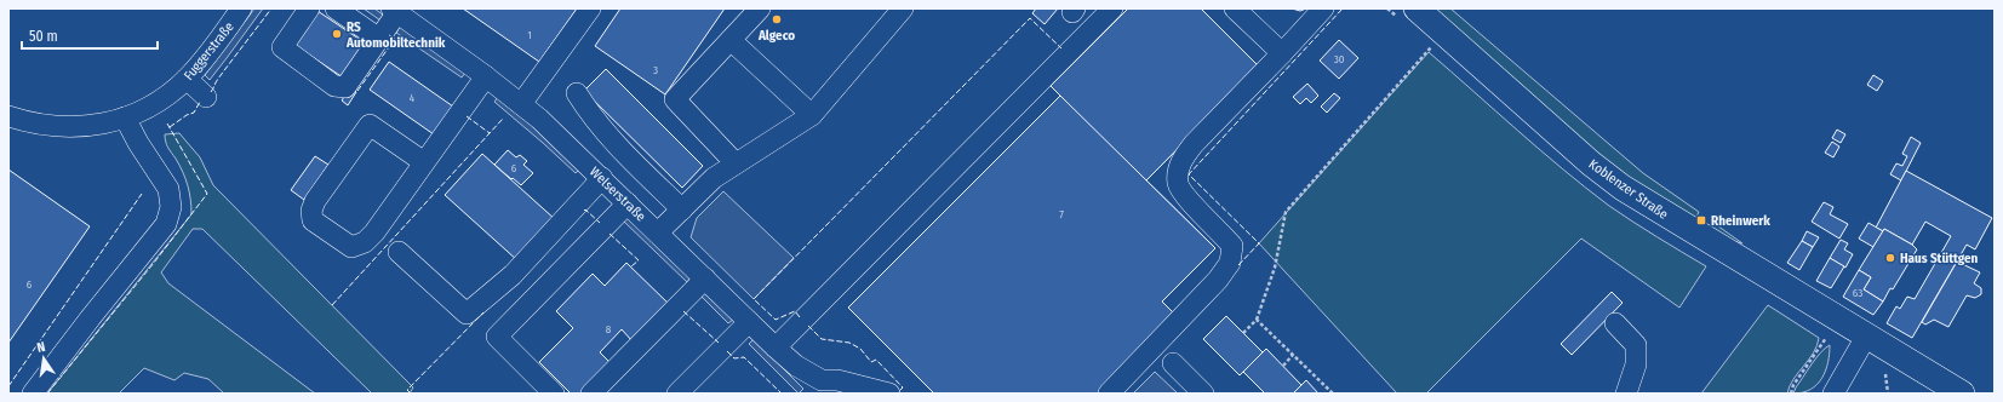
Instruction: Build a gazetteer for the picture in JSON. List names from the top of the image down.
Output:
{
  "streets": {
    "main road": ["Koblenzer Straße"],
    "street": ["Fuggerstraße", "Welserstraße"]
  },
  "places": {
    "other": ["Algeco", "RS Automobiltechnik", "Haus Stüttgen"],
    "transit": ["Rheinwerk"]
  },
  "house_numbers": [
    "1",
    "30",
    "3",
    "4",
    "6",
    "7",
    "6",
    "63",
    "8"
  ],
  "scale_bar": "50 m",
  "north": "top"
}
